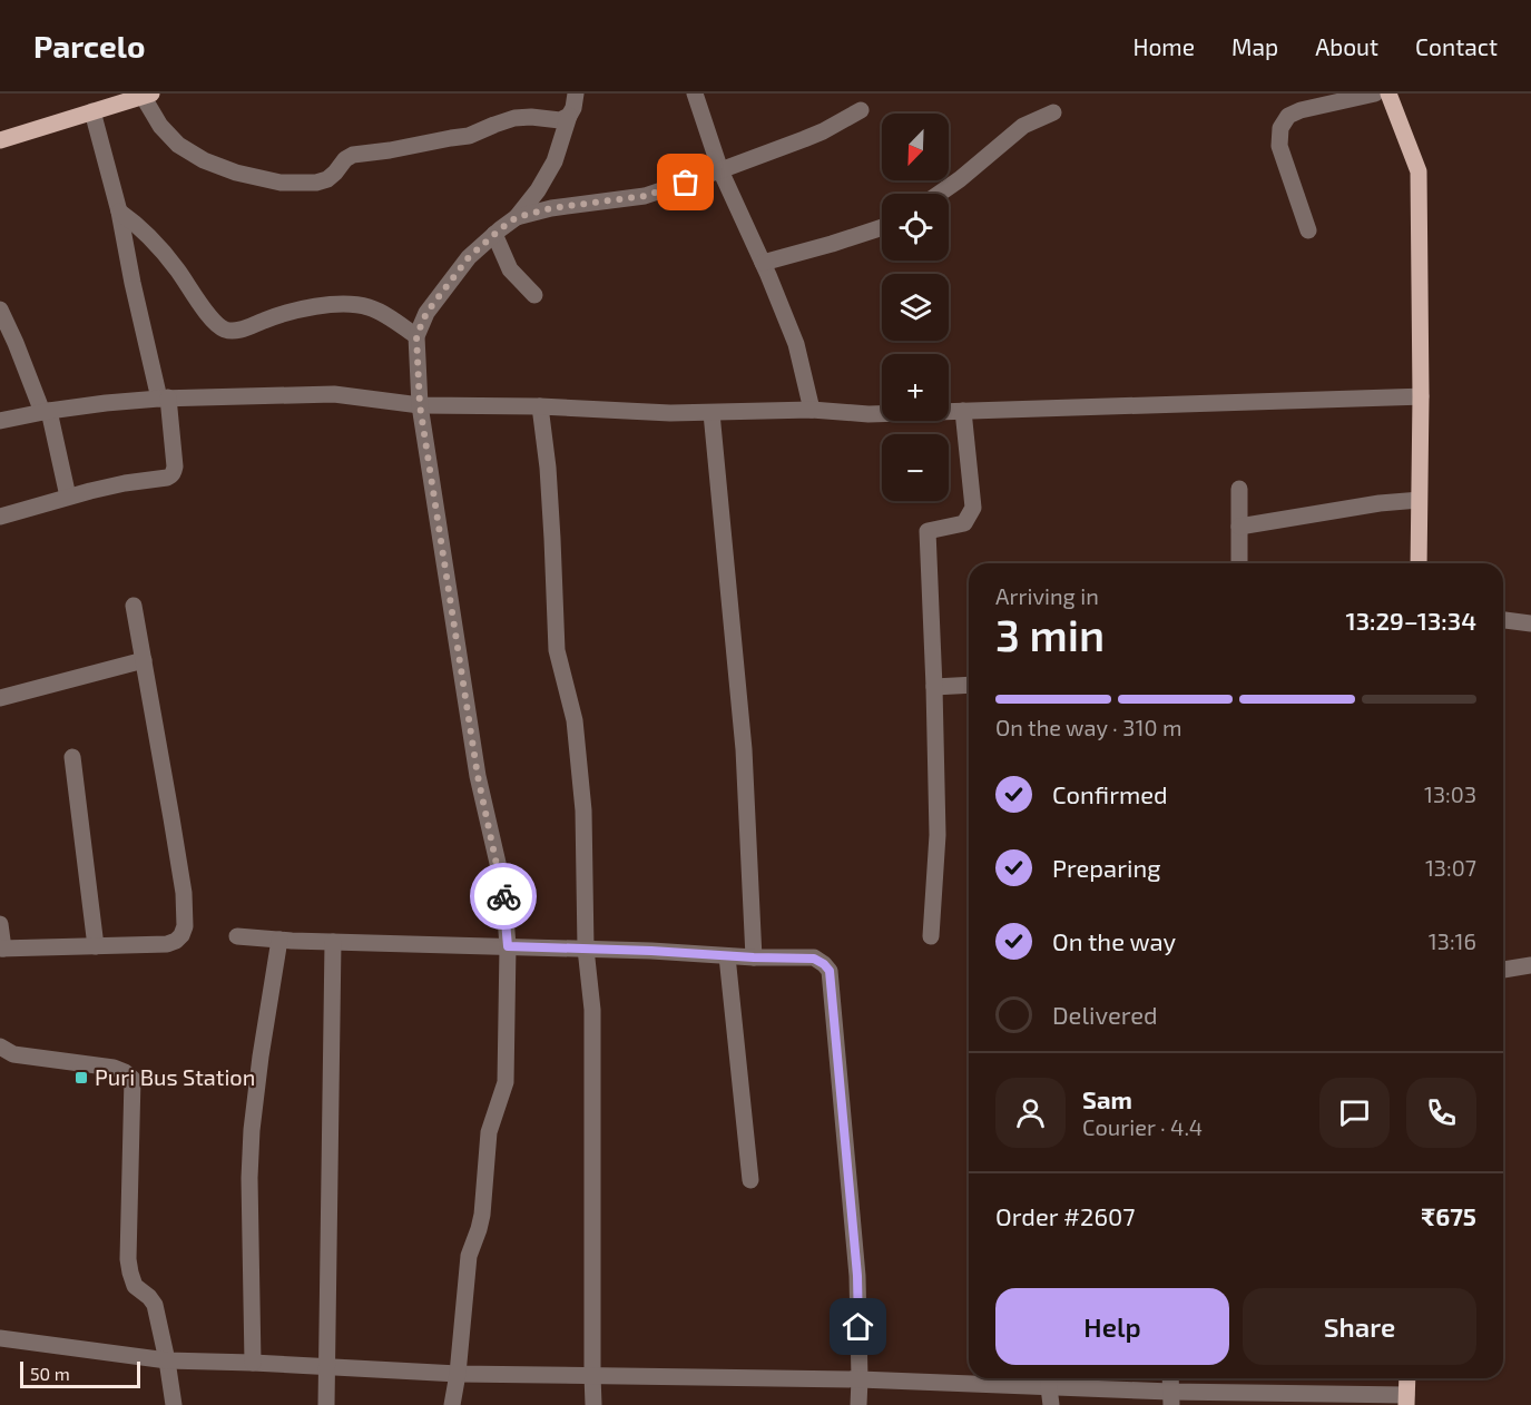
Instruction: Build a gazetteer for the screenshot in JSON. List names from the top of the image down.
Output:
{
  "places": {
    "transit": ["Puri Bus Station"]
  },
  "scale_bar": "50 m",
  "north": "bottom left",
  "page": {
    "header": "Parcelo",
    "nav": [
      "Home",
      "Map",
      "About",
      "Contact"
    ],
    "map_buttons": ["+", "−"],
    "heading": ["3 min", "Arriving in", "13:29–13:34"],
    "panel": [
      "Sam",
      "Courier · 4.4",
      "Order #2607",
      "₹675"
    ],
    "bar": "On the way · 310 m",
    "list": [
      ["Confirmed", "13:03"],
      ["Preparing", "13:07"],
      ["On the way", "13:16"],
      "Delivered"
    ],
    "buttons": ["Help", "Share"],
    "scale": "50 m"
  }
}
